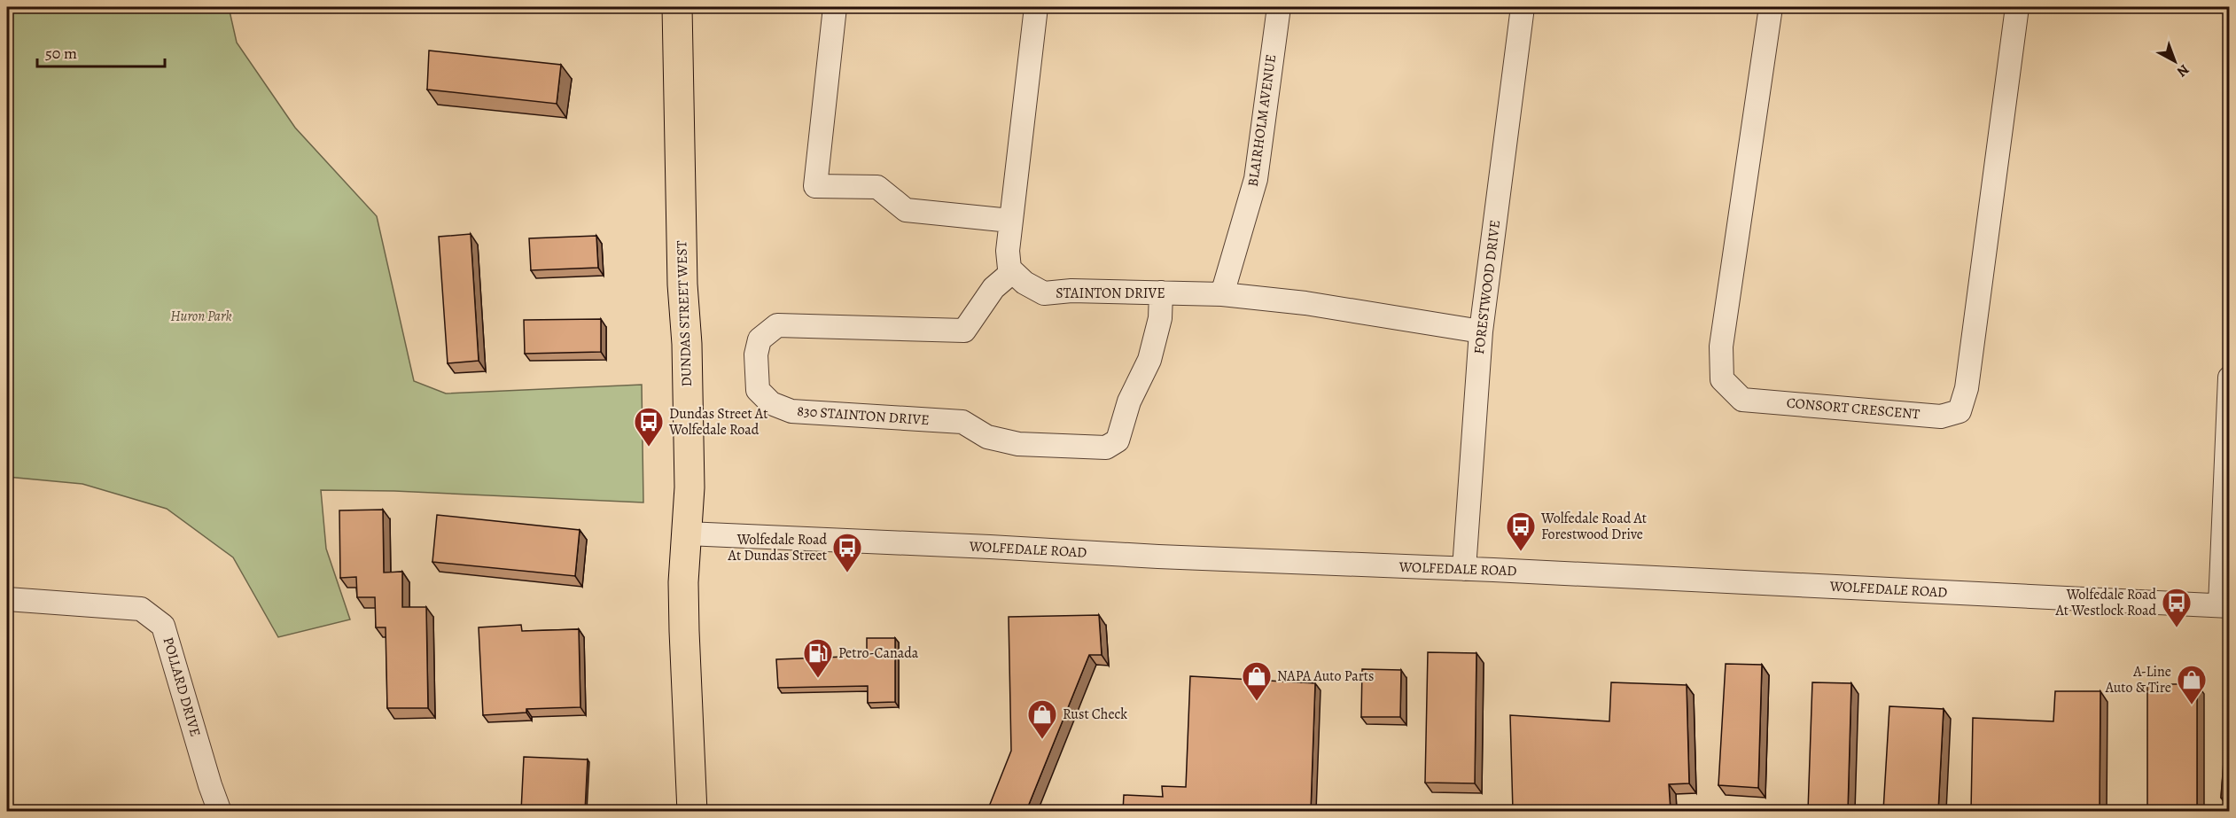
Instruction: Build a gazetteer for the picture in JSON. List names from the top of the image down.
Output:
{
  "streets": {
    "main road": ["DUNDAS STREET WEST"],
    "street": [
      "BLAIRHOLM AVENUE",
      "FORESTWOOD DRIVE",
      "STAINTON DRIVE",
      "CONSORT CRESCENT",
      "830 STAINTON DRIVE",
      "WOLFEDALE ROAD",
      "POLLARD DRIVE"
    ]
  },
  "crossings": [
    ["BLAIRHOLM AVENUE", "STAINTON DRIVE"],
    ["FORESTWOOD DRIVE", "STAINTON DRIVE"],
    ["FORESTWOOD DRIVE", "WOLFEDALE ROAD"],
    ["STAINTON DRIVE", "830 STAINTON DRIVE"],
    ["DUNDAS STREET WEST", "WOLFEDALE ROAD"]
  ],
  "parks": ["Huron Park"],
  "places": {
    "bus stop": [
      "Dundas Street At Wolfedale Road",
      "Wolfedale Road At Forestwood Drive",
      "Wolfedale Road At Dundas Street",
      "Wolfedale Road At Westlock Road"
    ],
    "fuel station": ["Petro-Canada"],
    "shop": ["NAPA Auto Parts", "A-Line Auto & Tire", "Rust Check"]
  },
  "scale_bar": "50 m",
  "north": "bottom right"
}
